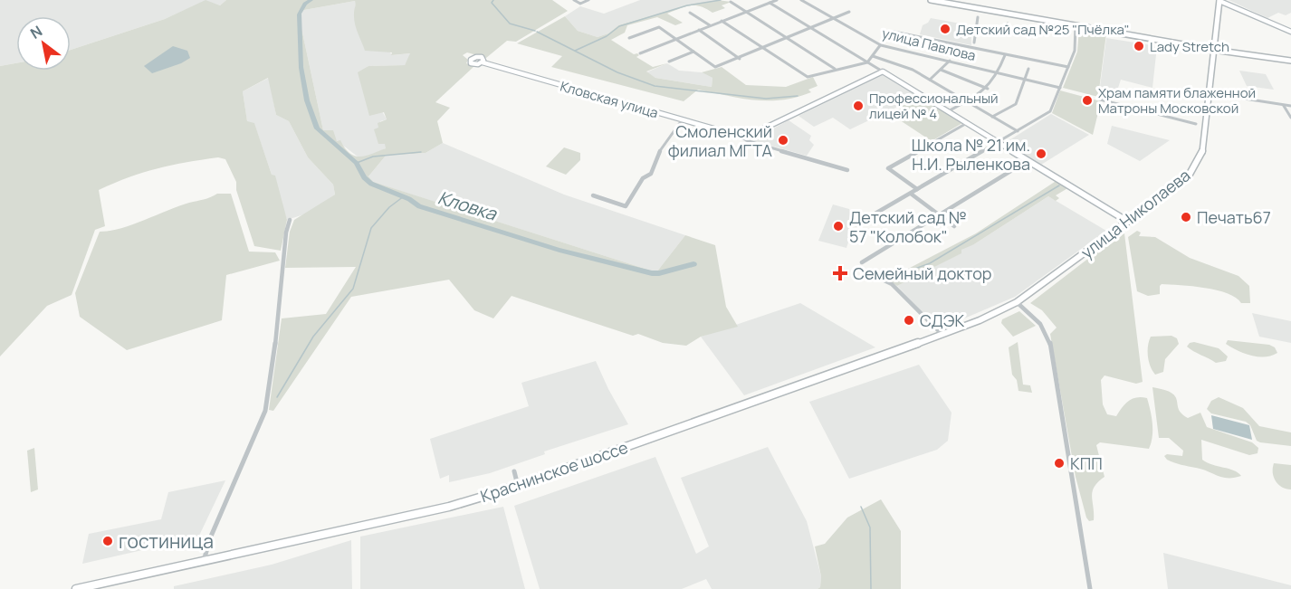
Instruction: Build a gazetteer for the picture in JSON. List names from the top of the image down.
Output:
{
  "streets": {
    "main road": ["улица Николаева", "Краснинское шоссе"],
    "street": ["улица Павлова", "Кловская улица"]
  },
  "crossings": [
    ["улица Николаева", "Краснинское шоссе"]
  ],
  "water": ["Кловка"],
  "places": {
    "other": [
      "Детский сад №25 \"Пчёлка\"",
      "Lady Stretch",
      "Храм памяти блаженной Матроны Московской",
      "Профессиональный лицей № 4",
      "Смоленский филиал МГТА",
      "Школа № 21 им. Н.И. Рыленкова",
      "Печать67",
      "Детский сад № 57 \"Колобок\"",
      "СДЭК",
      "КПП",
      "гостиница"
    ],
    "health": ["Семейный доктор"]
  },
  "north": "top left"
}
